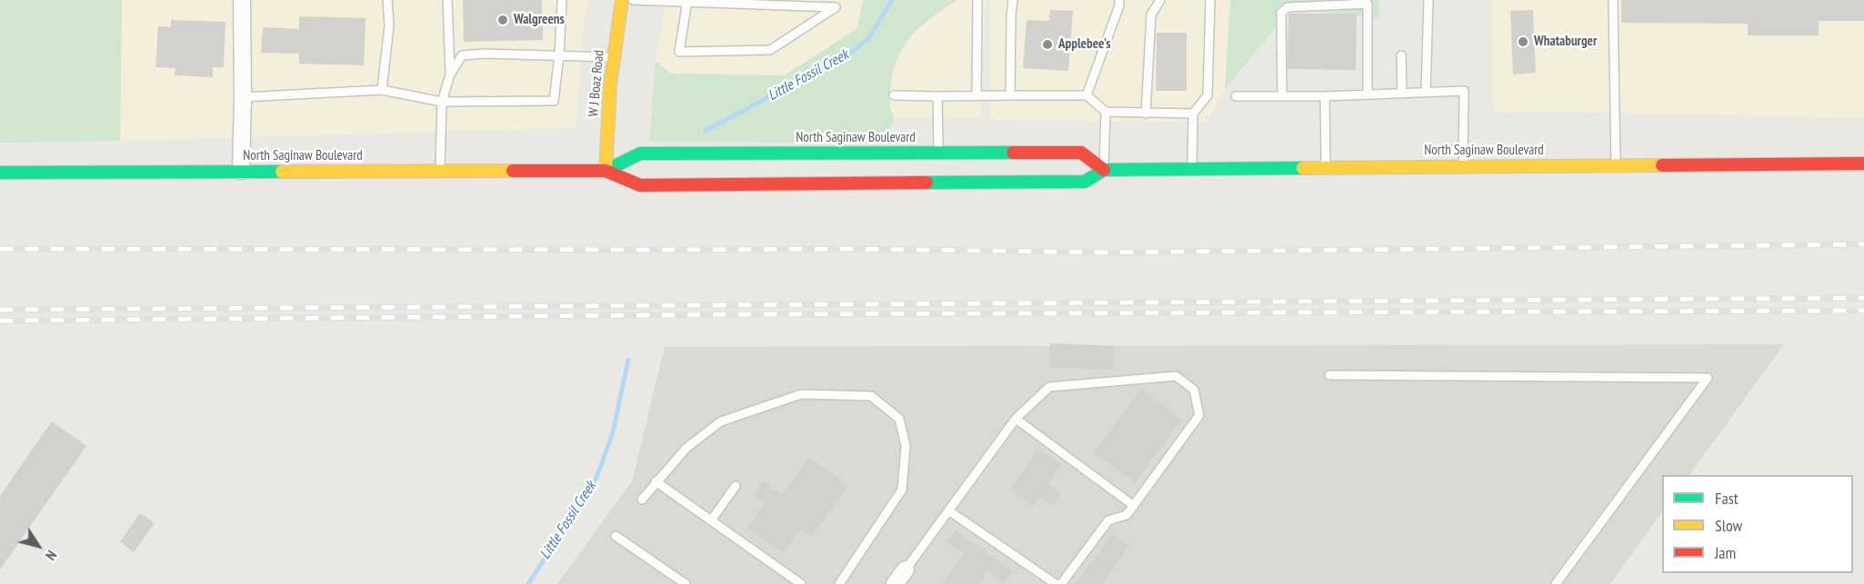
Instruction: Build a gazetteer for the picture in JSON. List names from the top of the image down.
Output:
{
  "streets": {
    "main road": ["W J Boaz Road", "North Saginaw Boulevard"]
  },
  "crossings": [
    ["W J Boaz Road", "North Saginaw Boulevard"]
  ],
  "water": ["Little Fossil Creek"],
  "places": ["Walgreens", "Whataburger", "Applebee's"],
  "legend": ["Fast", "Slow", "Jam"],
  "north": "bottom right"
}
